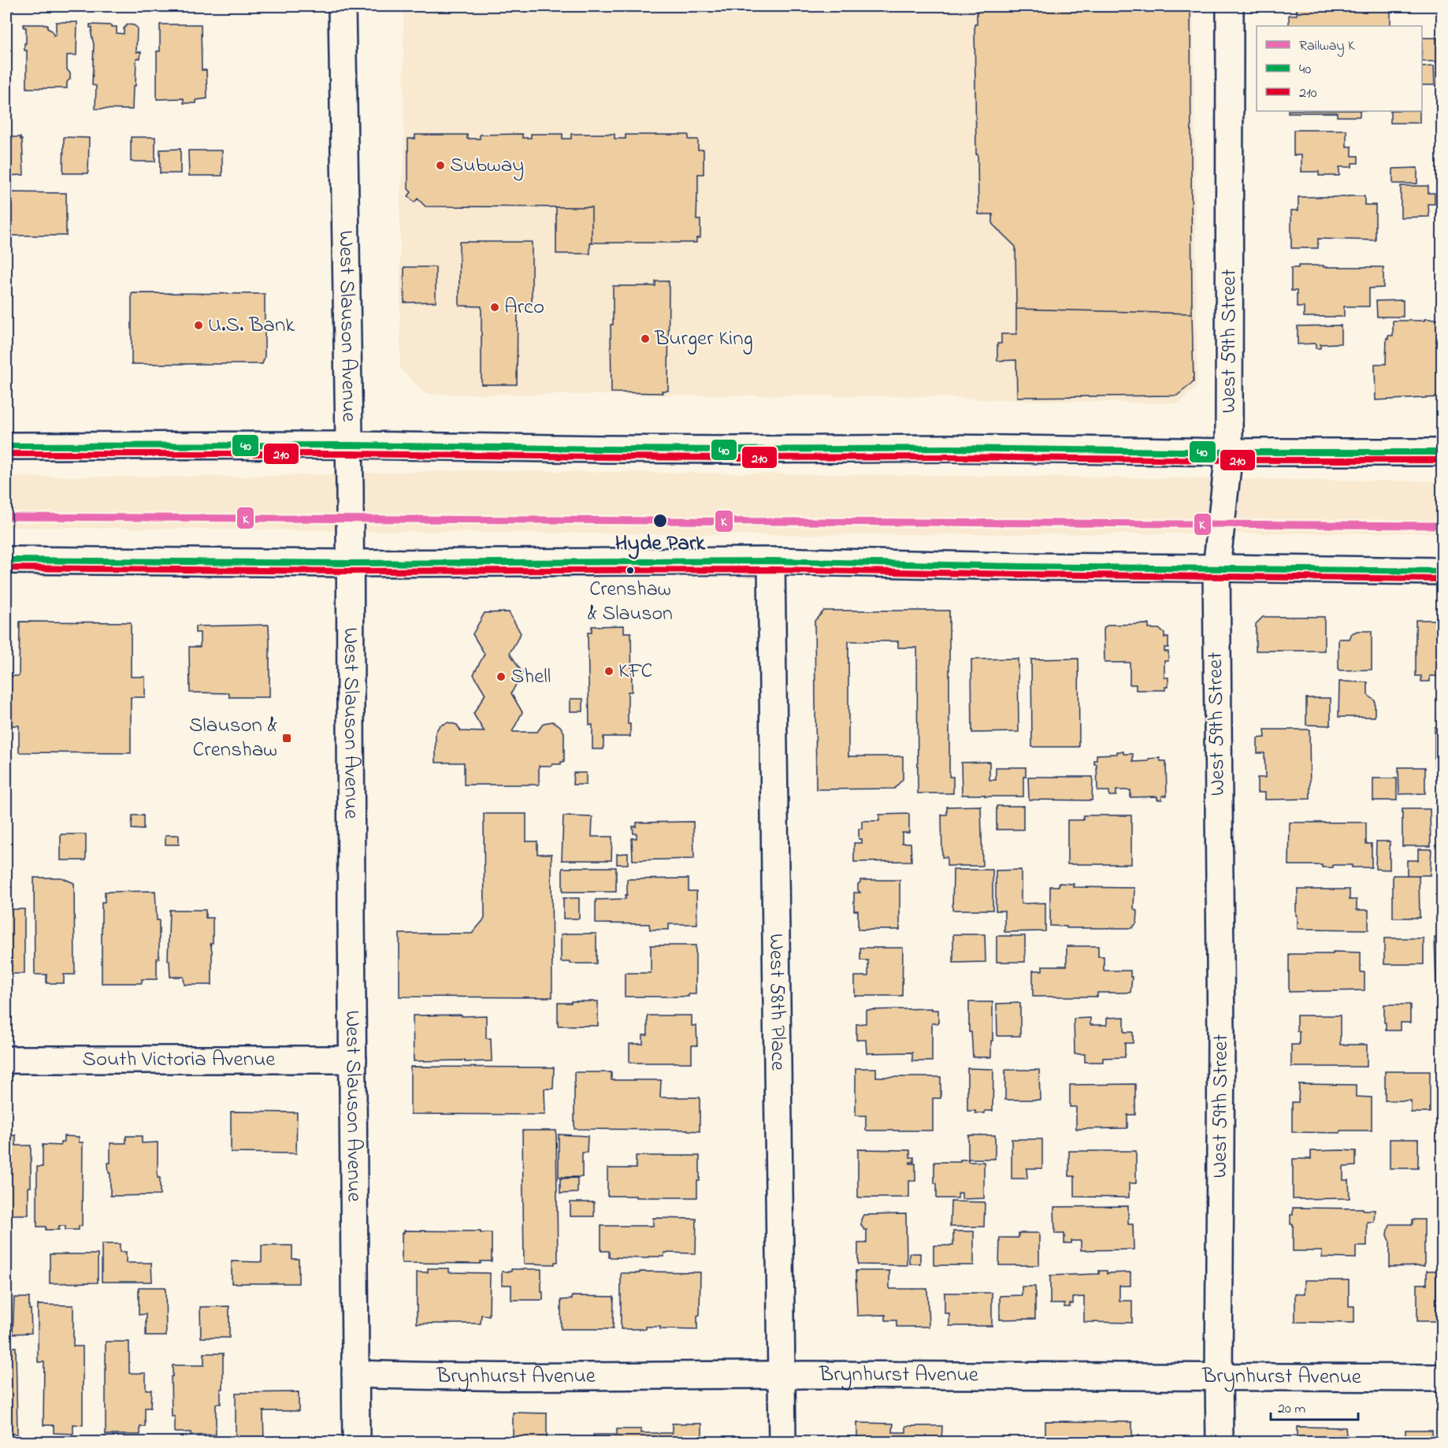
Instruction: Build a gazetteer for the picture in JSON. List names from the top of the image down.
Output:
{
  "streets": {
    "main road": [
      "West Slauson Avenue",
      "West 59th Street",
      "West 58th Place",
      "South Victoria Avenue",
      "Brynhurst Avenue"
    ]
  },
  "crossings": [
    ["West Slauson Avenue", "South Victoria Avenue"],
    ["West Slauson Avenue", "Brynhurst Avenue"],
    ["West 59th Street", "Brynhurst Avenue"],
    ["West 58th Place", "Brynhurst Avenue"]
  ],
  "places": {
    "other": [
      "Subway",
      "Arco",
      "U.S. Bank",
      "Burger King",
      "Hyde Park",
      "Crenshaw & Slauson",
      "KFC",
      "Shell"
    ],
    "transit": ["Slauson & Crenshaw"]
  },
  "lines": ["transit line 40", "transit line 210", "rail line K"],
  "legend": ["Railway K", "40", "210"],
  "scale_bar": "20 m"
}
